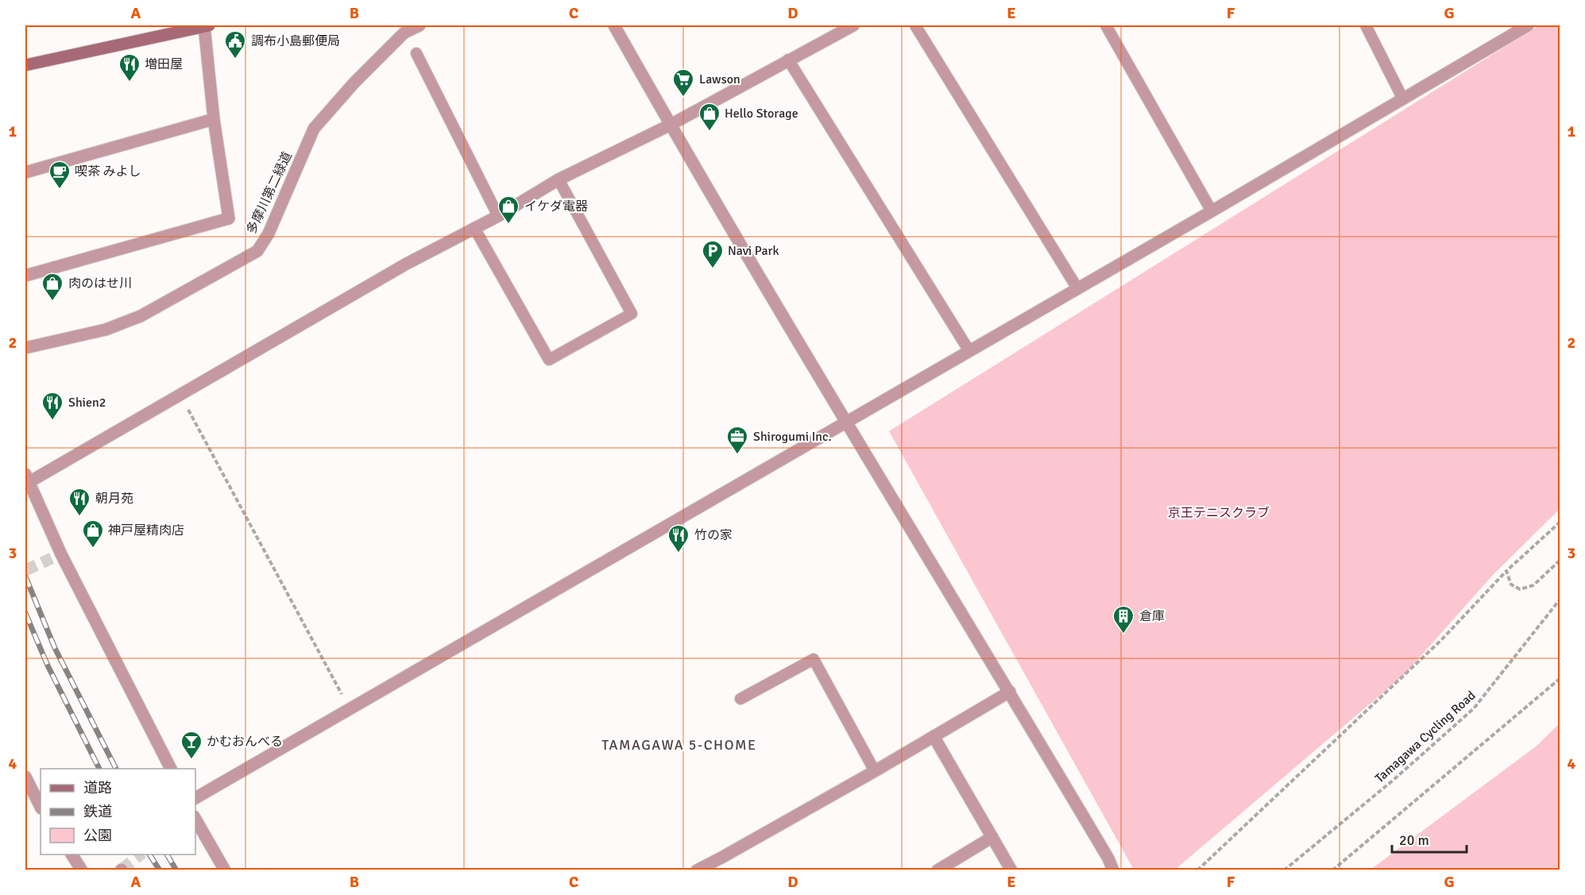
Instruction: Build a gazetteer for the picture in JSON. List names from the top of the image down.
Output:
{
  "streets": {
    "street": ["多摩川第二緑道"],
    "path": ["Tamagawa Cycling Road"]
  },
  "districts": ["TAMAGAWA 5-CHOME"],
  "parks": ["京王テニスクラブ"],
  "places": {
    "public building": ["調布小島郵便局"],
    "restaurant": [
      "増田屋",
      "Shien2",
      "朝月苑",
      "竹の家"
    ],
    "supermarket": ["Lawson"],
    "shop": [
      "Hello Storage",
      "イケダ電器",
      "肉のはせ川",
      "神戸屋精肉店"
    ],
    "cafe": ["喫茶 みよし"],
    "parking": ["Navi Park"],
    "office": ["Shirogumi Inc."],
    "building": ["倉庫"],
    "bar": ["かむおんべる"]
  },
  "legend": ["道路", "鉄道", "公園"],
  "scale_bar": "20 m",
  "grid": {
    "columns": [
      "A",
      "B",
      "C",
      "D",
      "E",
      "F",
      "G"
    ],
    "rows": [
      "1",
      "2",
      "3",
      "4"
    ]
  }
}
